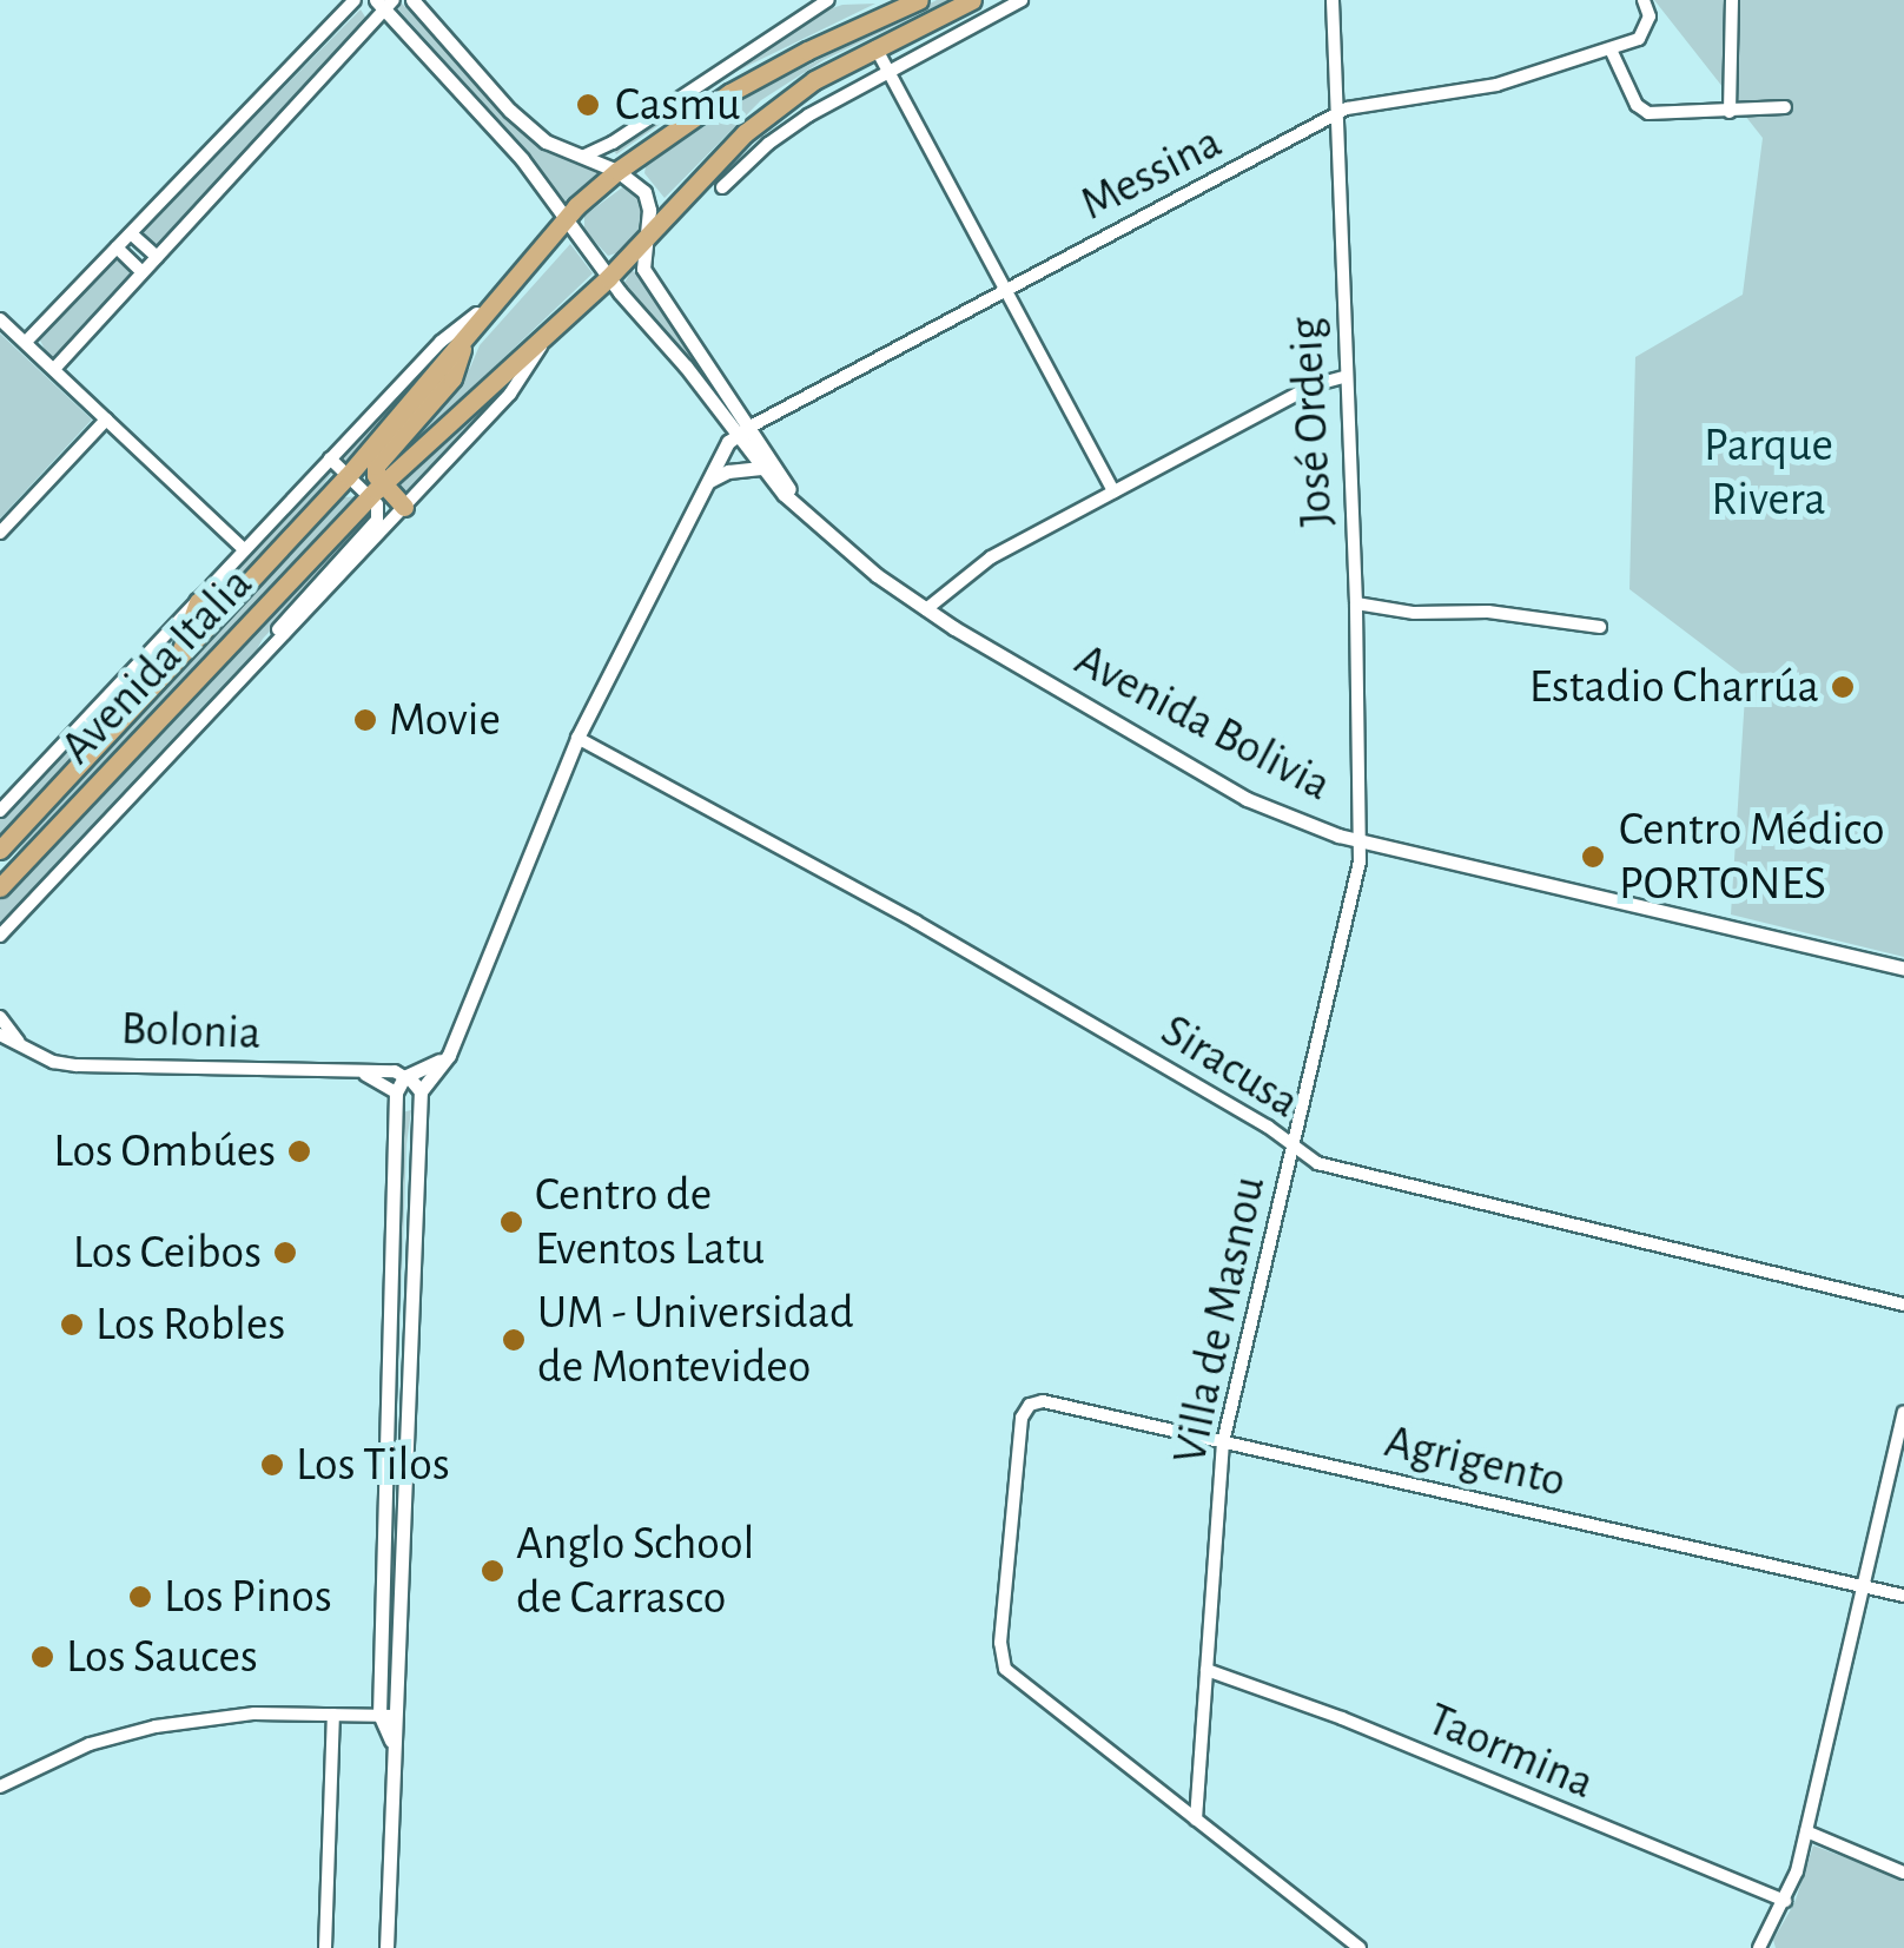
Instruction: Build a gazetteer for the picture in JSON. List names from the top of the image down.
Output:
{
  "streets": {
    "main road": ["Avenida Italia"],
    "street": [
      "Messina",
      "José Ordeig",
      "Avenida Bolivia",
      "Bolonia",
      "Siracusa",
      "Villa de Masnou",
      "Agrigento",
      "Taormina"
    ]
  },
  "crossings": [
    ["Messina", "José Ordeig"],
    ["Messina", "Avenida Bolivia"],
    ["José Ordeig", "Avenida Bolivia"],
    ["José Ordeig", "Villa de Masnou"],
    ["Avenida Italia", "Avenida Bolivia"],
    ["Avenida Bolivia", "Villa de Masnou"],
    ["Siracusa", "Villa de Masnou"],
    ["Villa de Masnou", "Agrigento"],
    ["Villa de Masnou", "Taormina"]
  ],
  "parks": ["Parque Rivera"],
  "places": [
    "Casmu",
    "Estadio Charrúa",
    "Movie",
    "Centro Médico PORTONES",
    "Los Ombúes",
    "Centro de Eventos Latu",
    "Los Ceibos",
    "Los Robles",
    "UM - Universidad de Montevideo",
    "Los Tilos",
    "Anglo School de Carrasco",
    "Los Pinos",
    "Los Sauces"
  ]
}
